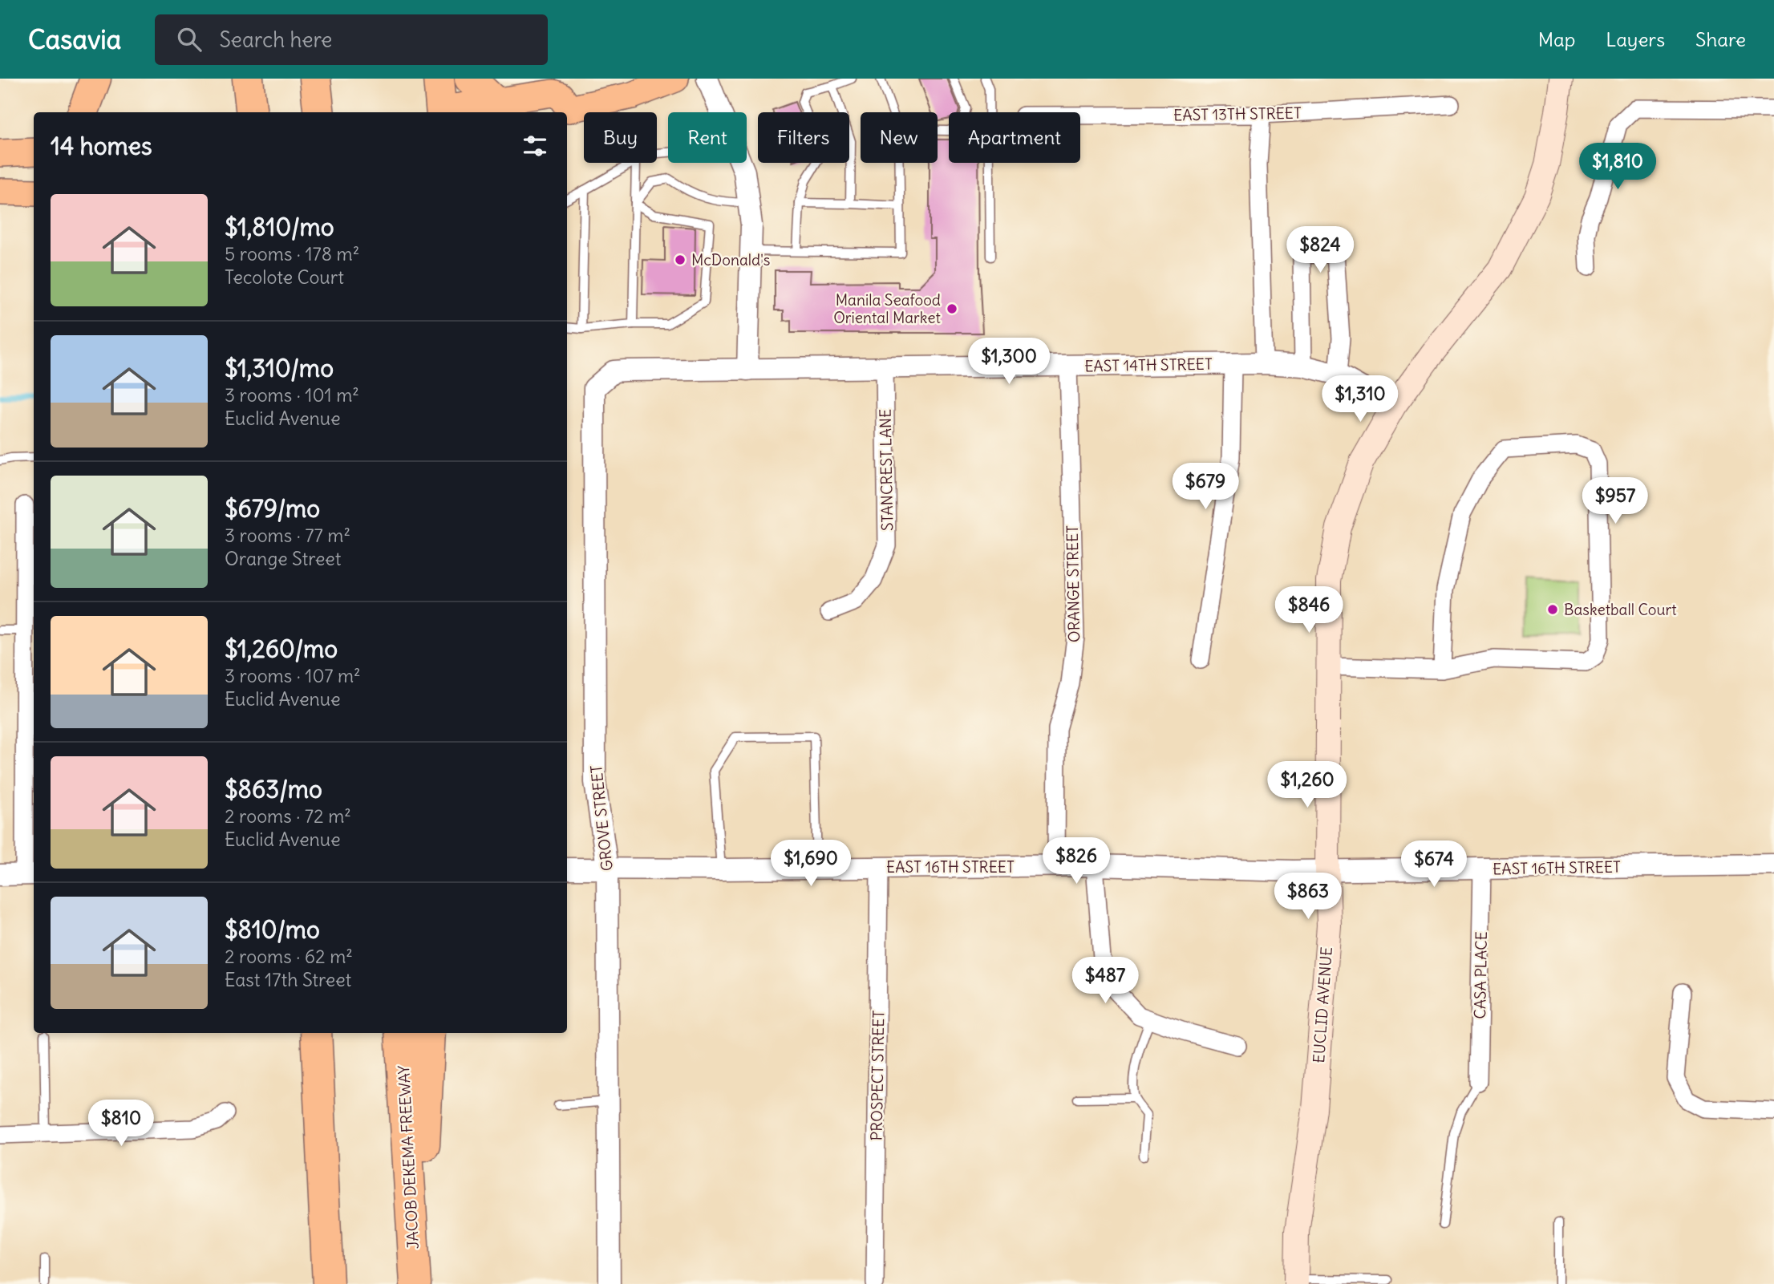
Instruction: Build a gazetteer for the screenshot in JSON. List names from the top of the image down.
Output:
{
  "streets": {
    "highway": ["JACOB DEKEMA FREEWAY"],
    "main road": ["EUCLID AVENUE"],
    "street": [
      "EAST 13TH STREET",
      "EAST 14TH STREET",
      "STANCREST LANE",
      "ORANGE STREET",
      "GROVE STREET",
      "EAST 16TH STREET",
      "CASA PLACE",
      "PROSPECT STREET"
    ]
  },
  "crossings": [
    ["EAST 14TH STREET", "STANCREST LANE"],
    ["EAST 14TH STREET", "ORANGE STREET"],
    ["EAST 14TH STREET", "GROVE STREET"],
    ["EAST 14TH STREET", "EUCLID AVENUE"],
    ["ORANGE STREET", "EAST 16TH STREET"],
    ["GROVE STREET", "EAST 16TH STREET"],
    ["EAST 16TH STREET", "CASA PLACE"],
    ["EAST 16TH STREET", "EUCLID AVENUE"],
    ["EAST 16TH STREET", "PROSPECT STREET"]
  ],
  "places": ["McDonald's", "Manila Seafood Oriental Market", "Basketball Court"],
  "page": {
    "header": "Casavia",
    "search": "Search here",
    "nav": ["Map", "Layers", "Share"],
    "chip": [
      "Buy",
      "Rent",
      "Filters",
      "New",
      "Apartment"
    ],
    "heading": "14 homes",
    "price": [
      "$1,810",
      "$824",
      "$1,300",
      "$1,310",
      "$679",
      "$957",
      "$846",
      "$1,260",
      "$826",
      "$1,690",
      "$674",
      "$863",
      "$487",
      "$810"
    ],
    "list": [
      {
        "name": "$1,810/mo",
        "note": "5 rooms · 178 m² · Tecolote Court"
      },
      {
        "name": "$1,310/mo",
        "note": "3 rooms · 101 m² · Euclid Avenue"
      },
      {
        "name": "$679/mo",
        "note": "3 rooms · 77 m² · Orange Street"
      },
      {
        "name": "$1,260/mo",
        "note": "3 rooms · 107 m² · Euclid Avenue"
      },
      {
        "name": "$863/mo",
        "note": "2 rooms · 72 m² · Euclid Avenue"
      },
      {
        "name": "$810/mo",
        "note": "2 rooms · 62 m² · East 17th Street"
      }
    ]
  }
}
